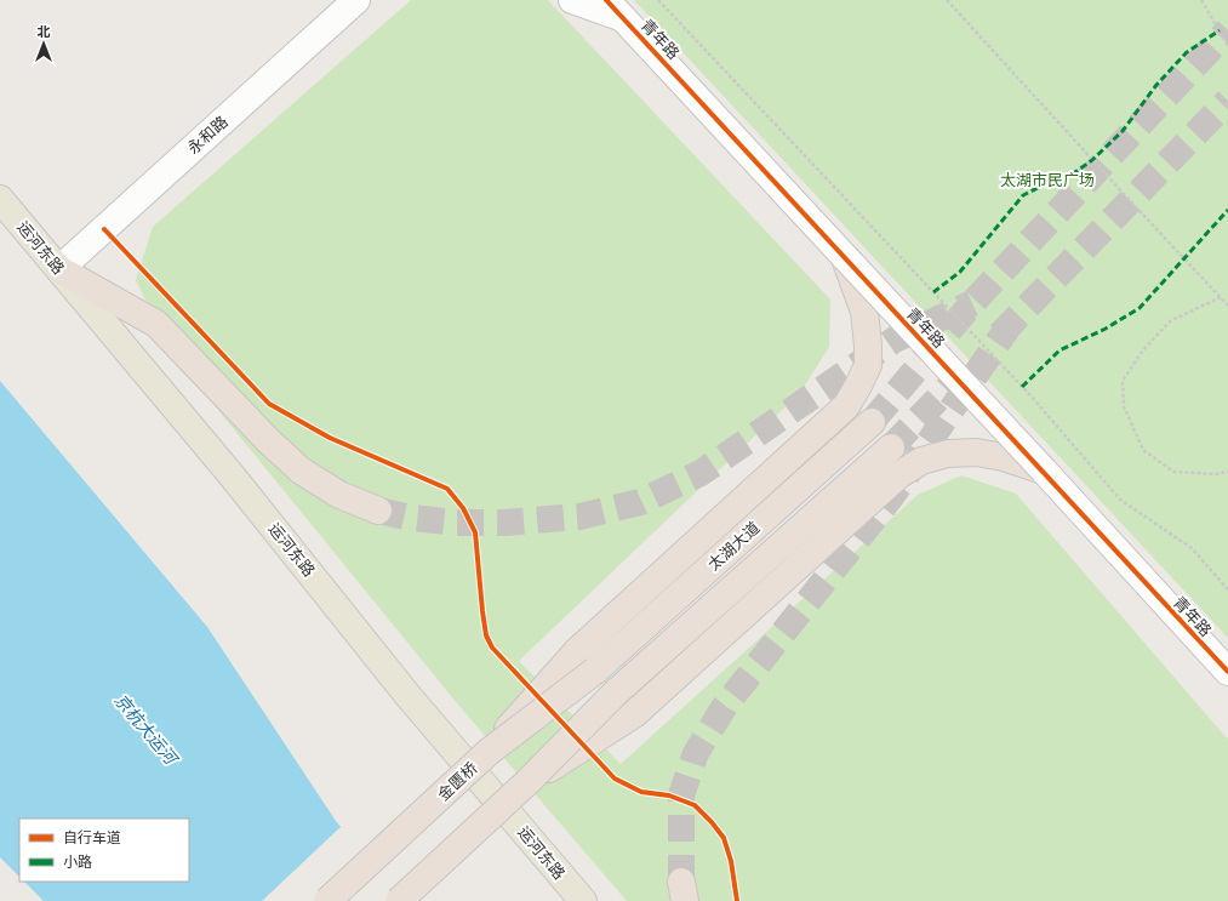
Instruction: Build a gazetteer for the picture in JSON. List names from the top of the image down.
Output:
{
  "streets": {
    "highway": ["太湖大道", "金匮桥"],
    "main road": ["运河东路"],
    "street": ["青年路", "永和路"]
  },
  "crossings": [
    ["永和路", "运河东路"],
    ["太湖大道", "金匮桥"]
  ],
  "water": ["京杭大运河"],
  "parks": ["太湖市民广场"],
  "legend": ["自行车道", "小路"],
  "north": "top"
}
